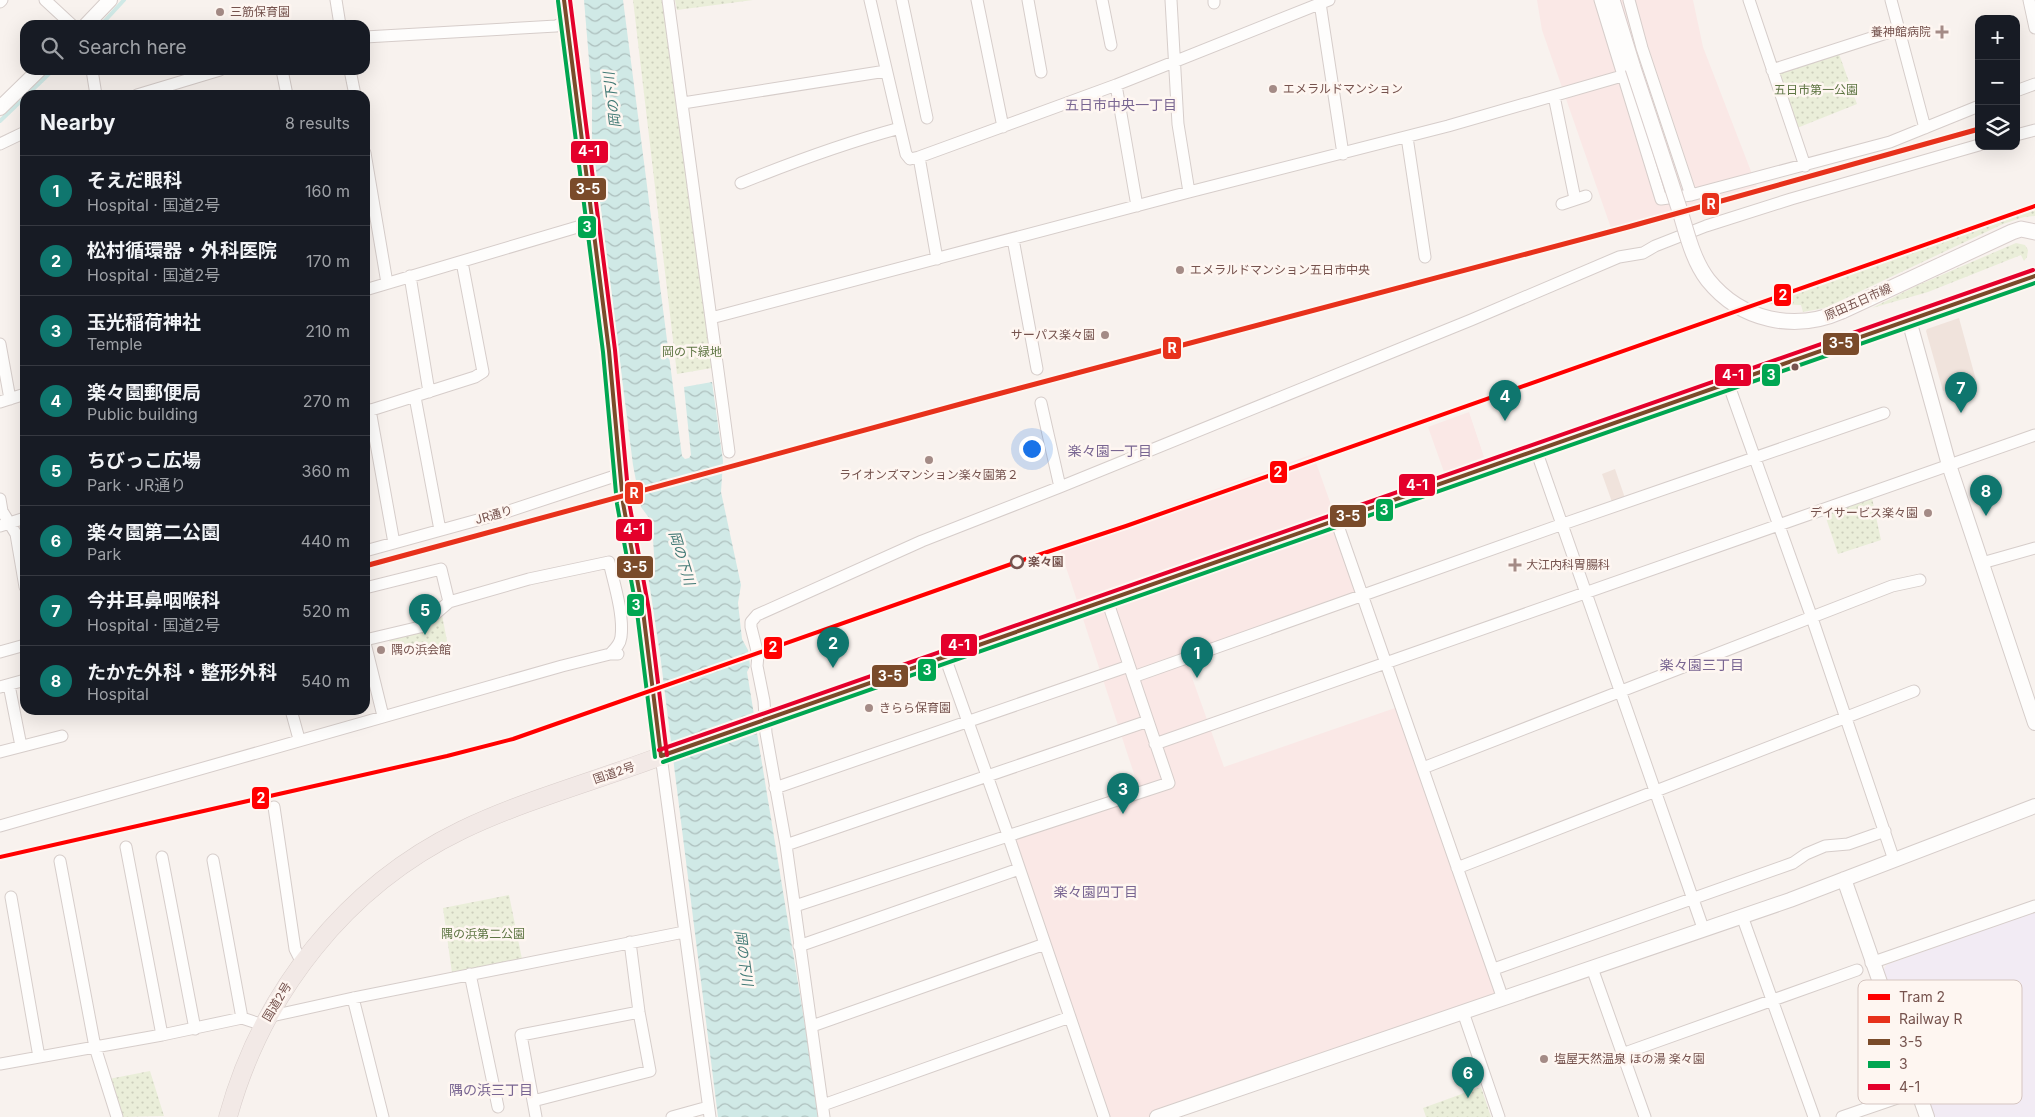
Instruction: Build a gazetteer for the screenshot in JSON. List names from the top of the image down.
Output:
{
  "streets": {
    "highway": ["国道2号"],
    "main road": ["原田五日市線"],
    "street": ["JR通り"]
  },
  "districts": [
    "五日市中央一丁目",
    "楽々園一丁目",
    "楽々園三丁目",
    "楽々園四丁目",
    "隅の浜三丁目"
  ],
  "water": ["岡の下川"],
  "parks": ["五日市第一公園", "岡の下緑地", "隅の浜第二公園"],
  "places": {
    "other": [
      "三筋保育園",
      "エメラルドマンション",
      "エメラルドマンション五日市中央",
      "サーパス楽々園",
      "ライオンズマンション楽々園第２",
      "デイサービス楽々園",
      "楽々園",
      "隅の浜会館",
      "きらら保育園",
      "塩屋天然温泉 ほの湯 楽々園"
    ],
    "health": ["養神館病院", "大江内科胃腸科"]
  },
  "lines": [
    "transit line 3-5",
    "transit line 4-1",
    "transit line 3",
    "rail line R",
    "tram line 2"
  ],
  "legend": [
    "Tram 2",
    "Railway R",
    "3-5",
    "3",
    "4-1"
  ],
  "page": {
    "map_buttons": ["+", "−"],
    "search": "Search here",
    "heading": ["Nearby", "8 results"],
    "list": [
      {
        "mark": "1",
        "name": "そえだ眼科",
        "note": "Hospital · 国道2号",
        "value": "160 m"
      },
      {
        "mark": "2",
        "name": "松村循環器・外科医院",
        "note": "Hospital · 国道2号",
        "value": "170 m"
      },
      {
        "mark": "3",
        "name": "玉光稲荷神社",
        "note": "Temple",
        "value": "210 m"
      },
      {
        "mark": "4",
        "name": "楽々園郵便局",
        "note": "Public building",
        "value": "270 m"
      },
      {
        "mark": "5",
        "name": "ちびっこ広場",
        "note": "Park · JR通り",
        "value": "360 m"
      },
      {
        "mark": "6",
        "name": "楽々園第二公園",
        "note": "Park",
        "value": "440 m"
      },
      {
        "mark": "7",
        "name": "今井耳鼻咽喉科",
        "note": "Hospital · 国道2号",
        "value": "520 m"
      },
      {
        "mark": "8",
        "name": "たかた外科・整形外科",
        "note": "Hospital",
        "value": "540 m"
      }
    ],
    "pins": [
      "7",
      "4",
      "8",
      "5",
      "2",
      "1",
      "3",
      "6"
    ]
  }
}
